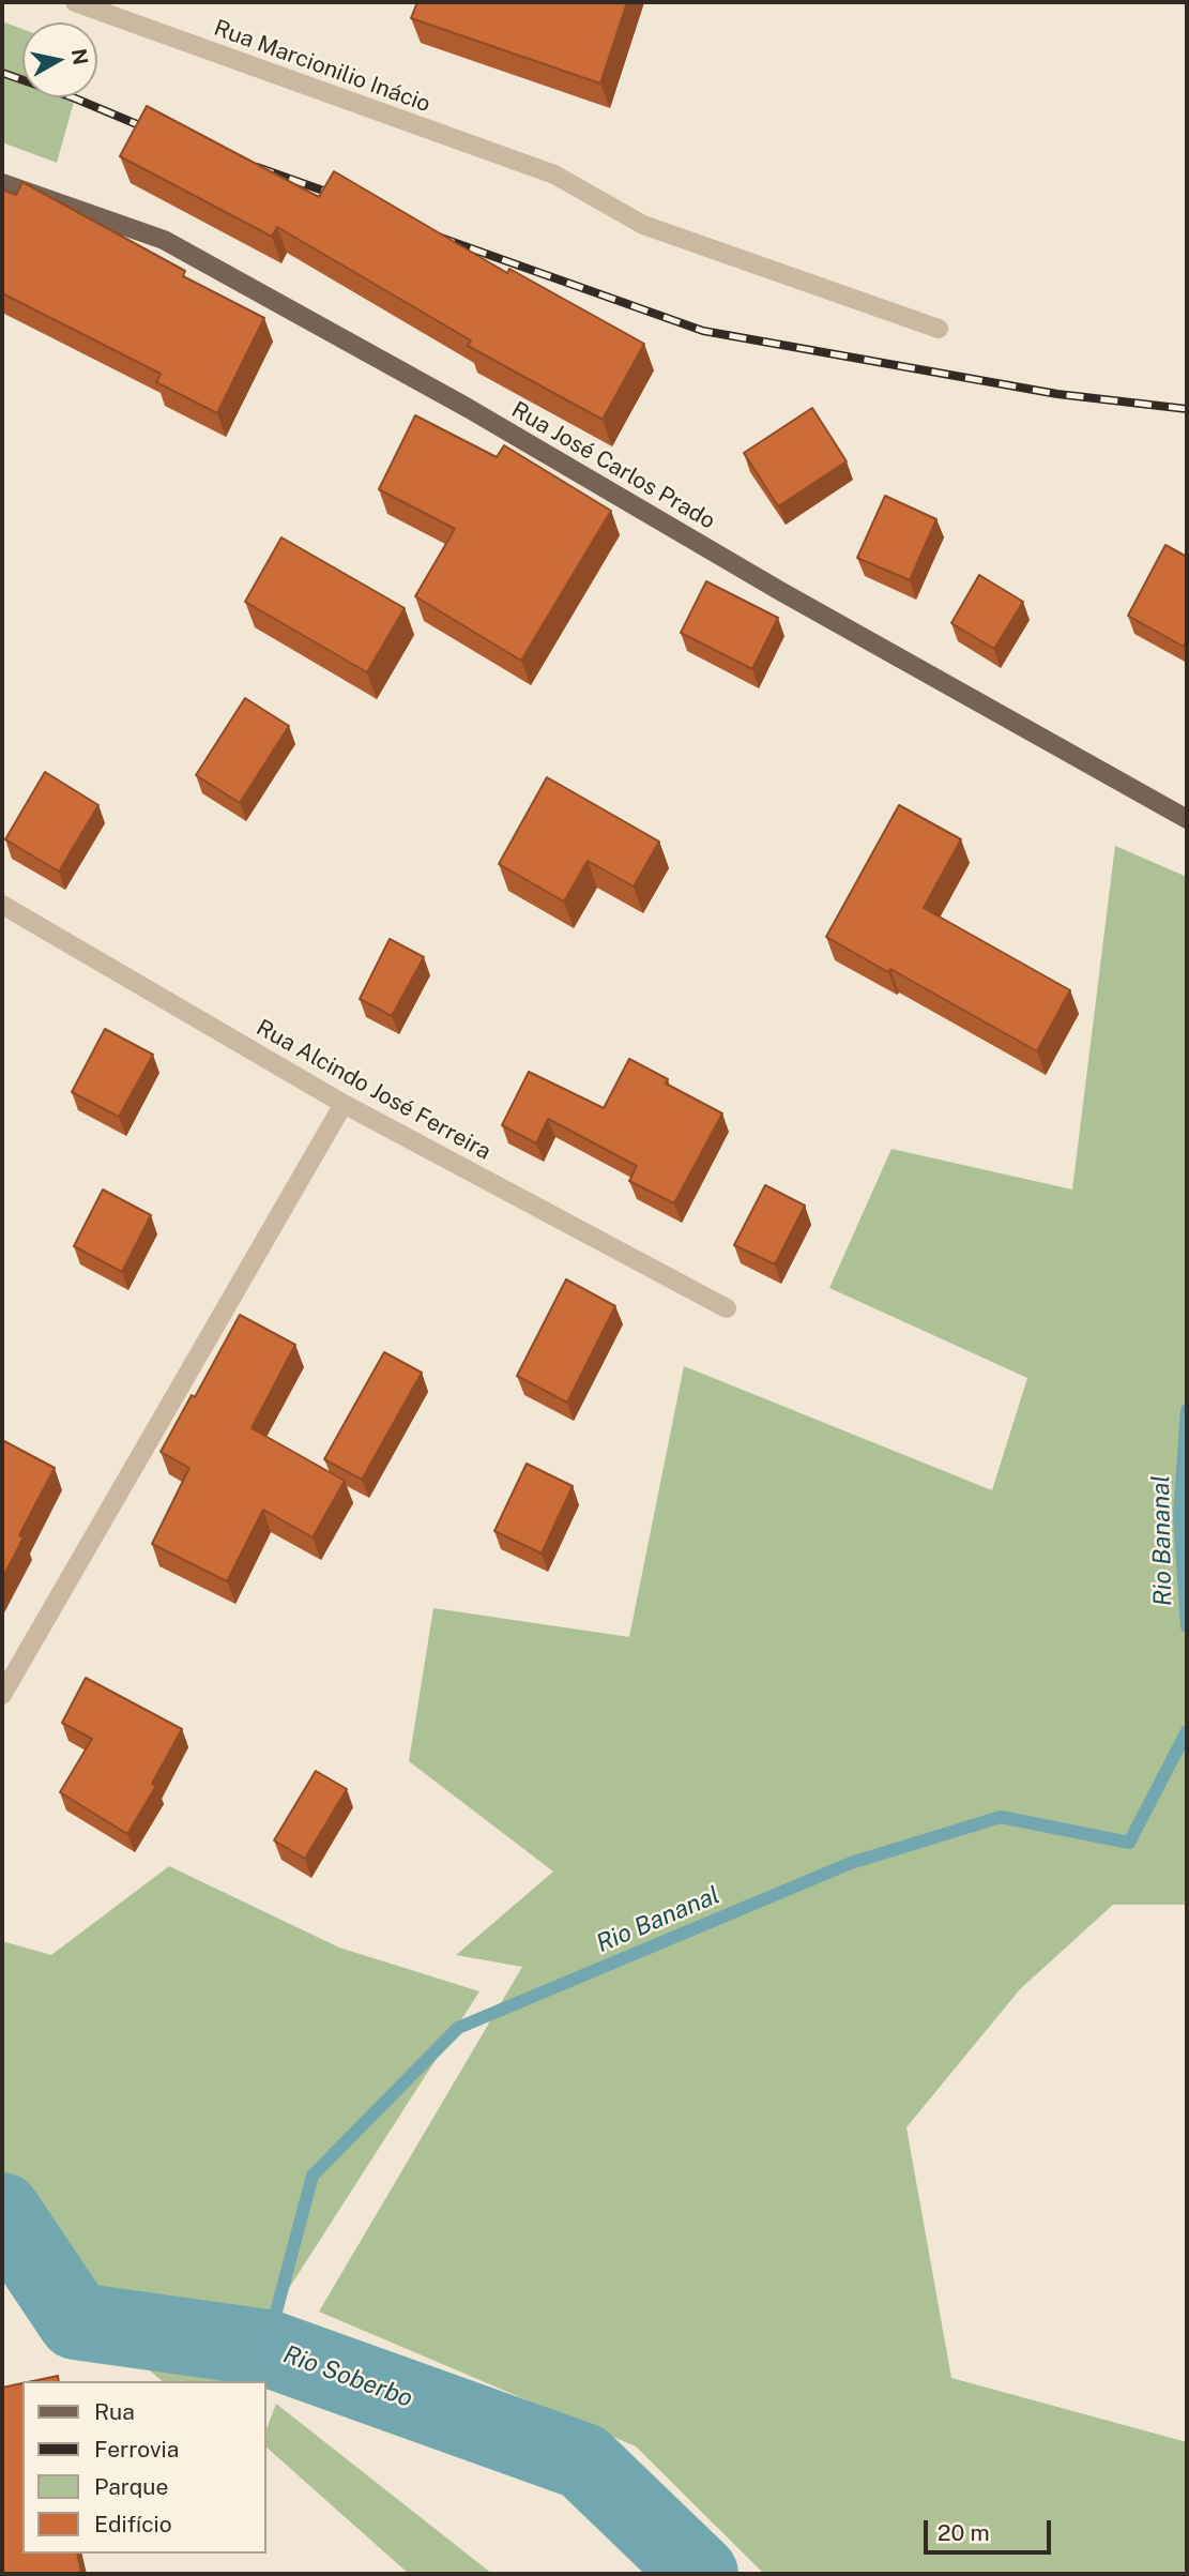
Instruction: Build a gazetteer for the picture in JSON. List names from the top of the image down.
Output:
{
  "streets": {
    "main road": ["Rua José Carlos Prado"],
    "street": ["Rua Marcionilio Inácio", "Rua Alcindo José Ferreira"]
  },
  "water": ["Rio Bananal", "Rio Soberbo"],
  "legend": [
    "Rua",
    "Ferrovia",
    "Parque",
    "Edifício"
  ],
  "scale_bar": "20 m",
  "north": "right"
}
